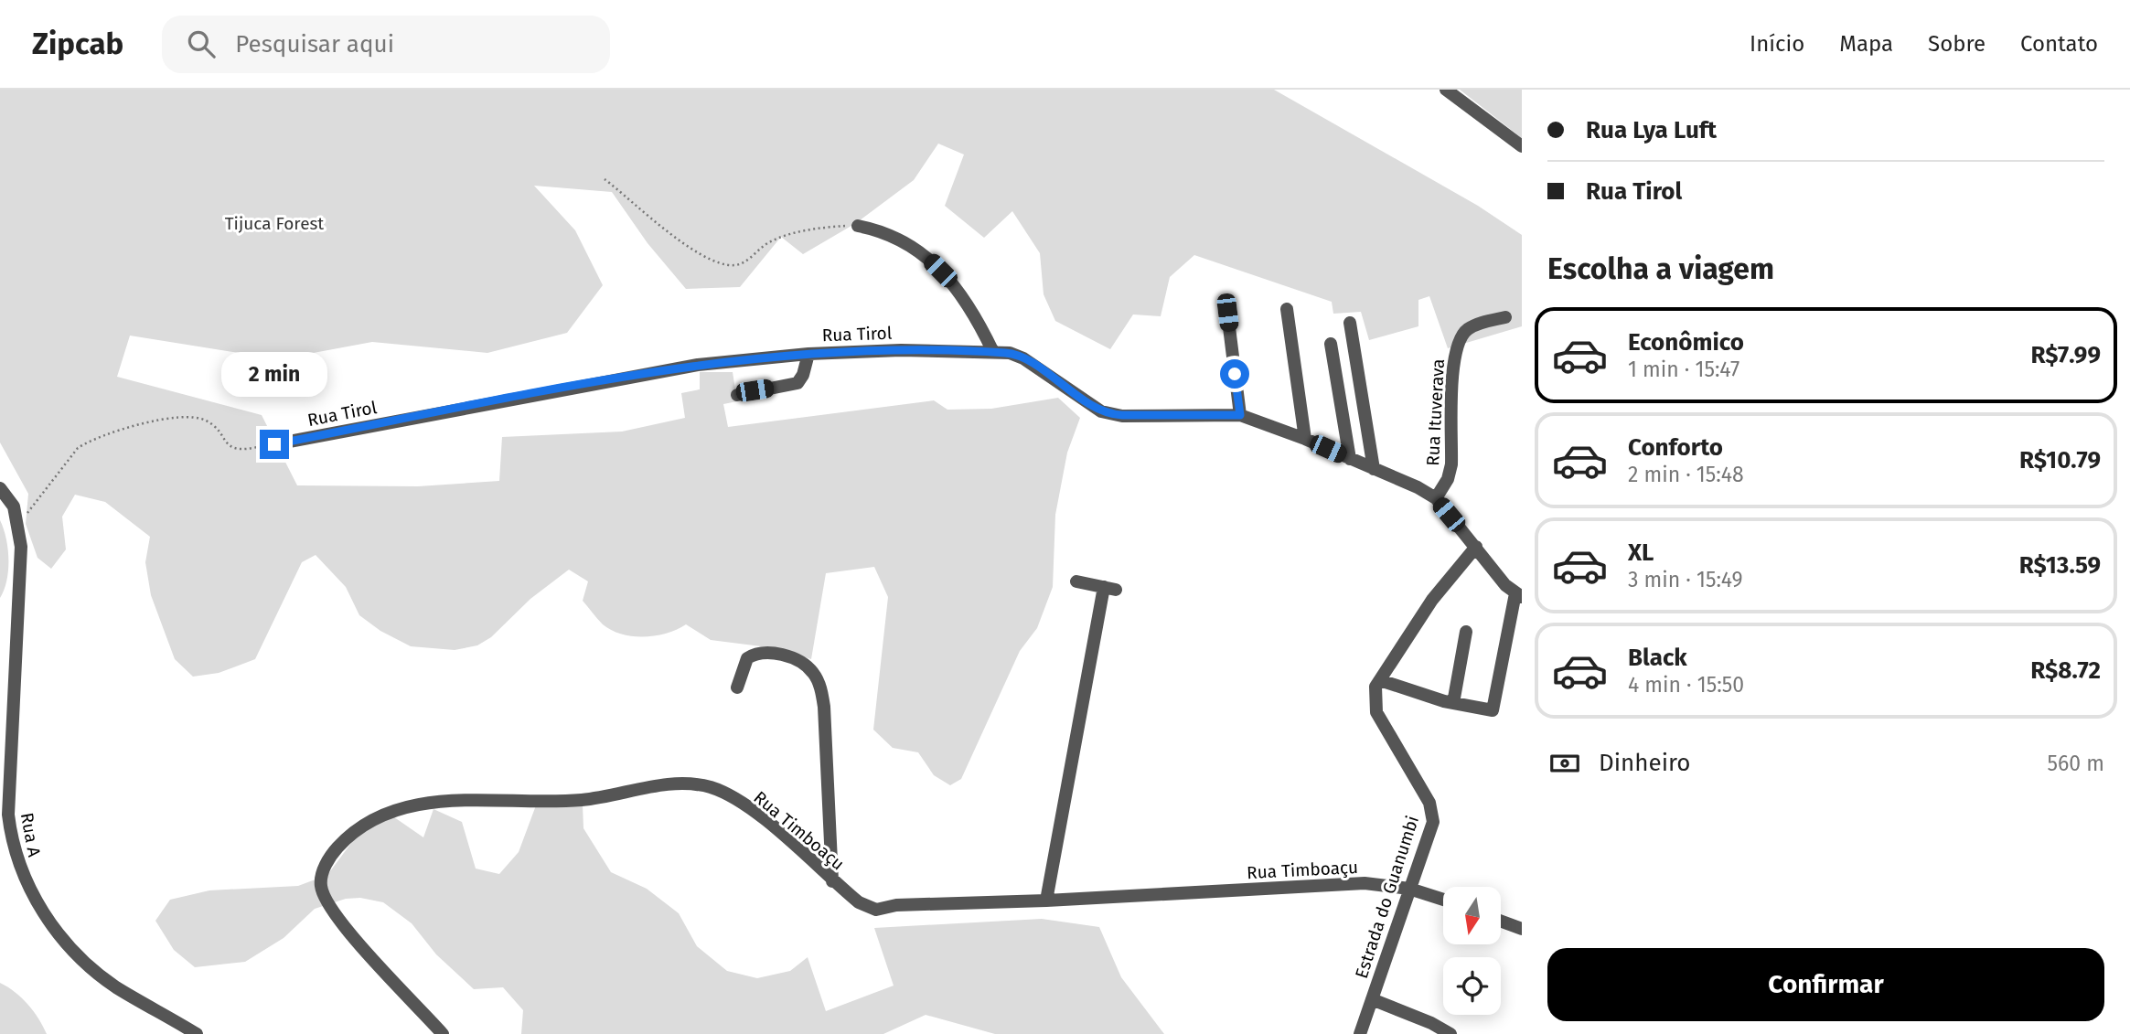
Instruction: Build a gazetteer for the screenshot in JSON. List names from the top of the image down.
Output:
{
  "streets": {
    "street": [
      "Rua Tirol",
      "Rua Ituverava",
      "Rua Timboaçu",
      "Rua A",
      "Estrada do Guanumbi"
    ]
  },
  "crossings": [
    ["Rua Tirol", "Rua Ituverava"],
    ["Rua Tirol", "Estrada do Guanumbi"],
    ["Rua Timboaçu", "Estrada do Guanumbi"]
  ],
  "parks": ["Tijuca Forest"],
  "north": "bottom",
  "page": {
    "header": "Zipcab",
    "search": "Pesquisar aqui",
    "nav": [
      "Início",
      "Mapa",
      "Sobre",
      "Contato"
    ],
    "banner": ["Rua Lya Luft", "Rua Tirol"],
    "heading": "Escolha a viagem",
    "list": [
      {
        "name": "Econômico",
        "note": "1 min · 15:47",
        "value": "R$7.99"
      },
      {
        "name": "Conforto",
        "note": "2 min · 15:48",
        "value": "R$10.79"
      },
      {
        "name": "XL",
        "note": "3 min · 15:49",
        "value": "R$13.59"
      },
      {
        "name": "Black",
        "note": "4 min · 15:50",
        "value": "R$8.72"
      }
    ],
    "bubble": "2 min",
    "pay": ["Dinheiro", "560 m"],
    "buttons": "Confirmar"
  }
}
